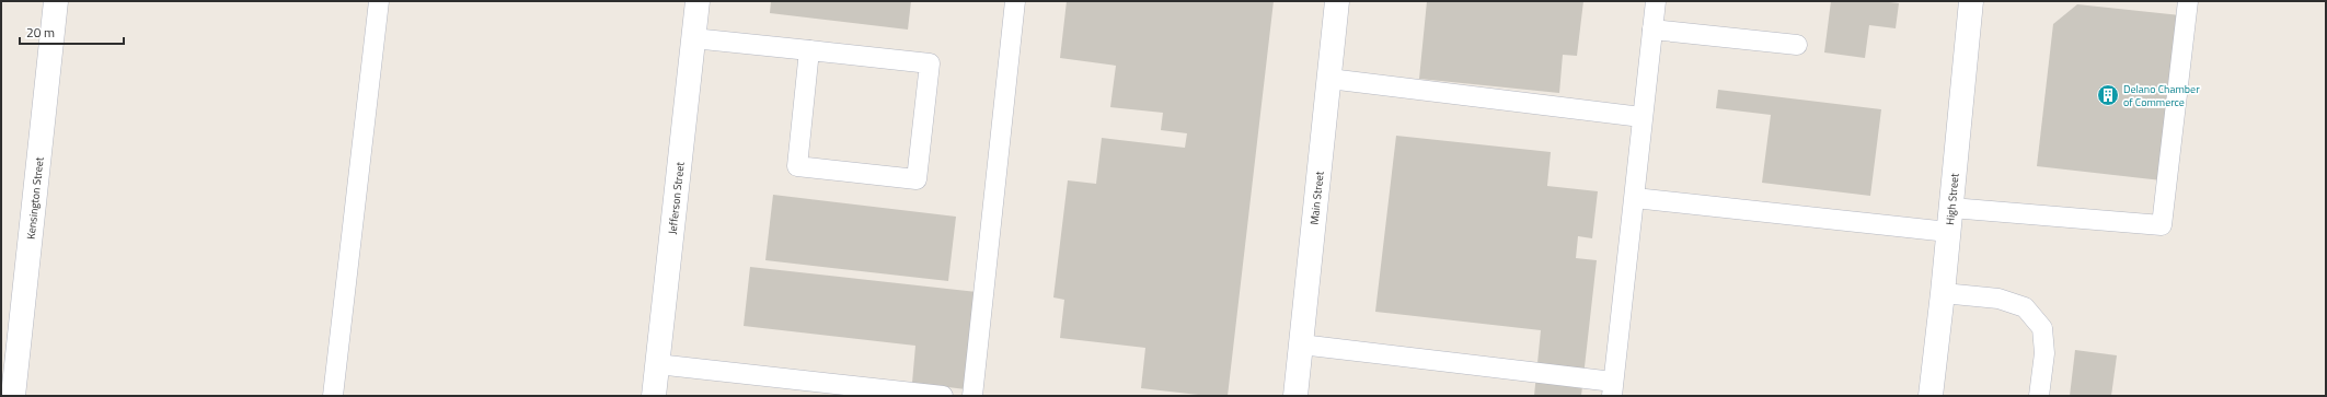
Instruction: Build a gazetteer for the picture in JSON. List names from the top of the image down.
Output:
{
  "streets": {
    "street": [
      "Jefferson Street",
      "Kensington Street",
      "Main Street",
      "High Street"
    ]
  },
  "places": {
    "building": ["Delano Chamber of Commerce"]
  },
  "scale_bar": "20 m"
}
